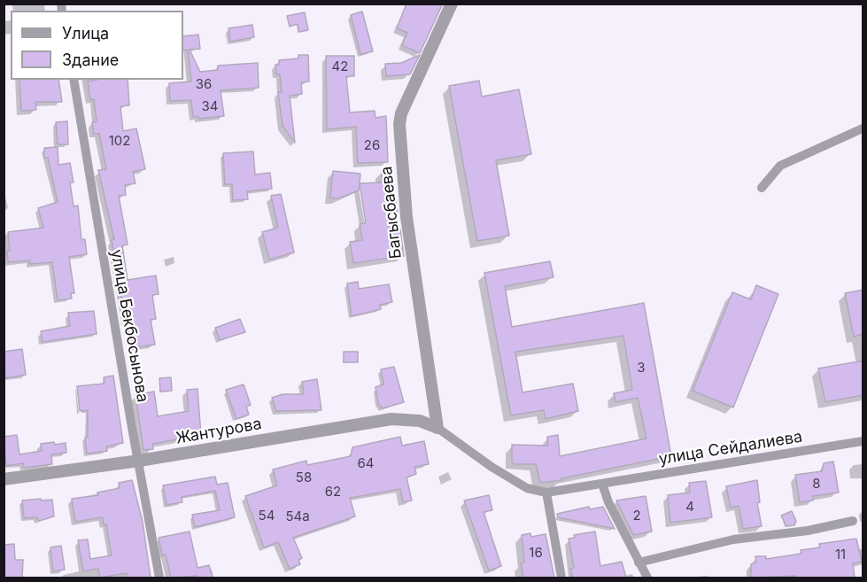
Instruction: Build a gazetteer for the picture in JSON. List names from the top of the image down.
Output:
{
  "streets": {
    "street": [
      "Багысбаева",
      "улица Бекбосынова",
      "Жантурова",
      "улица Сейдалиева"
    ]
  },
  "crossings": [
    ["Багысбаева", "Жантурова"],
    ["Багысбаева", "улица Сейдалиева"],
    ["улица Бекбосынова", "Жантурова"],
    ["Жантурова", "улица Сейдалиева"]
  ],
  "house_numbers": [
    "42",
    "36",
    "34",
    "102",
    "26",
    "3",
    "64",
    "58",
    "8",
    "62",
    "4",
    "54",
    "2",
    "54а",
    "16",
    "11"
  ],
  "legend": ["Улица", "Здание"]
}
